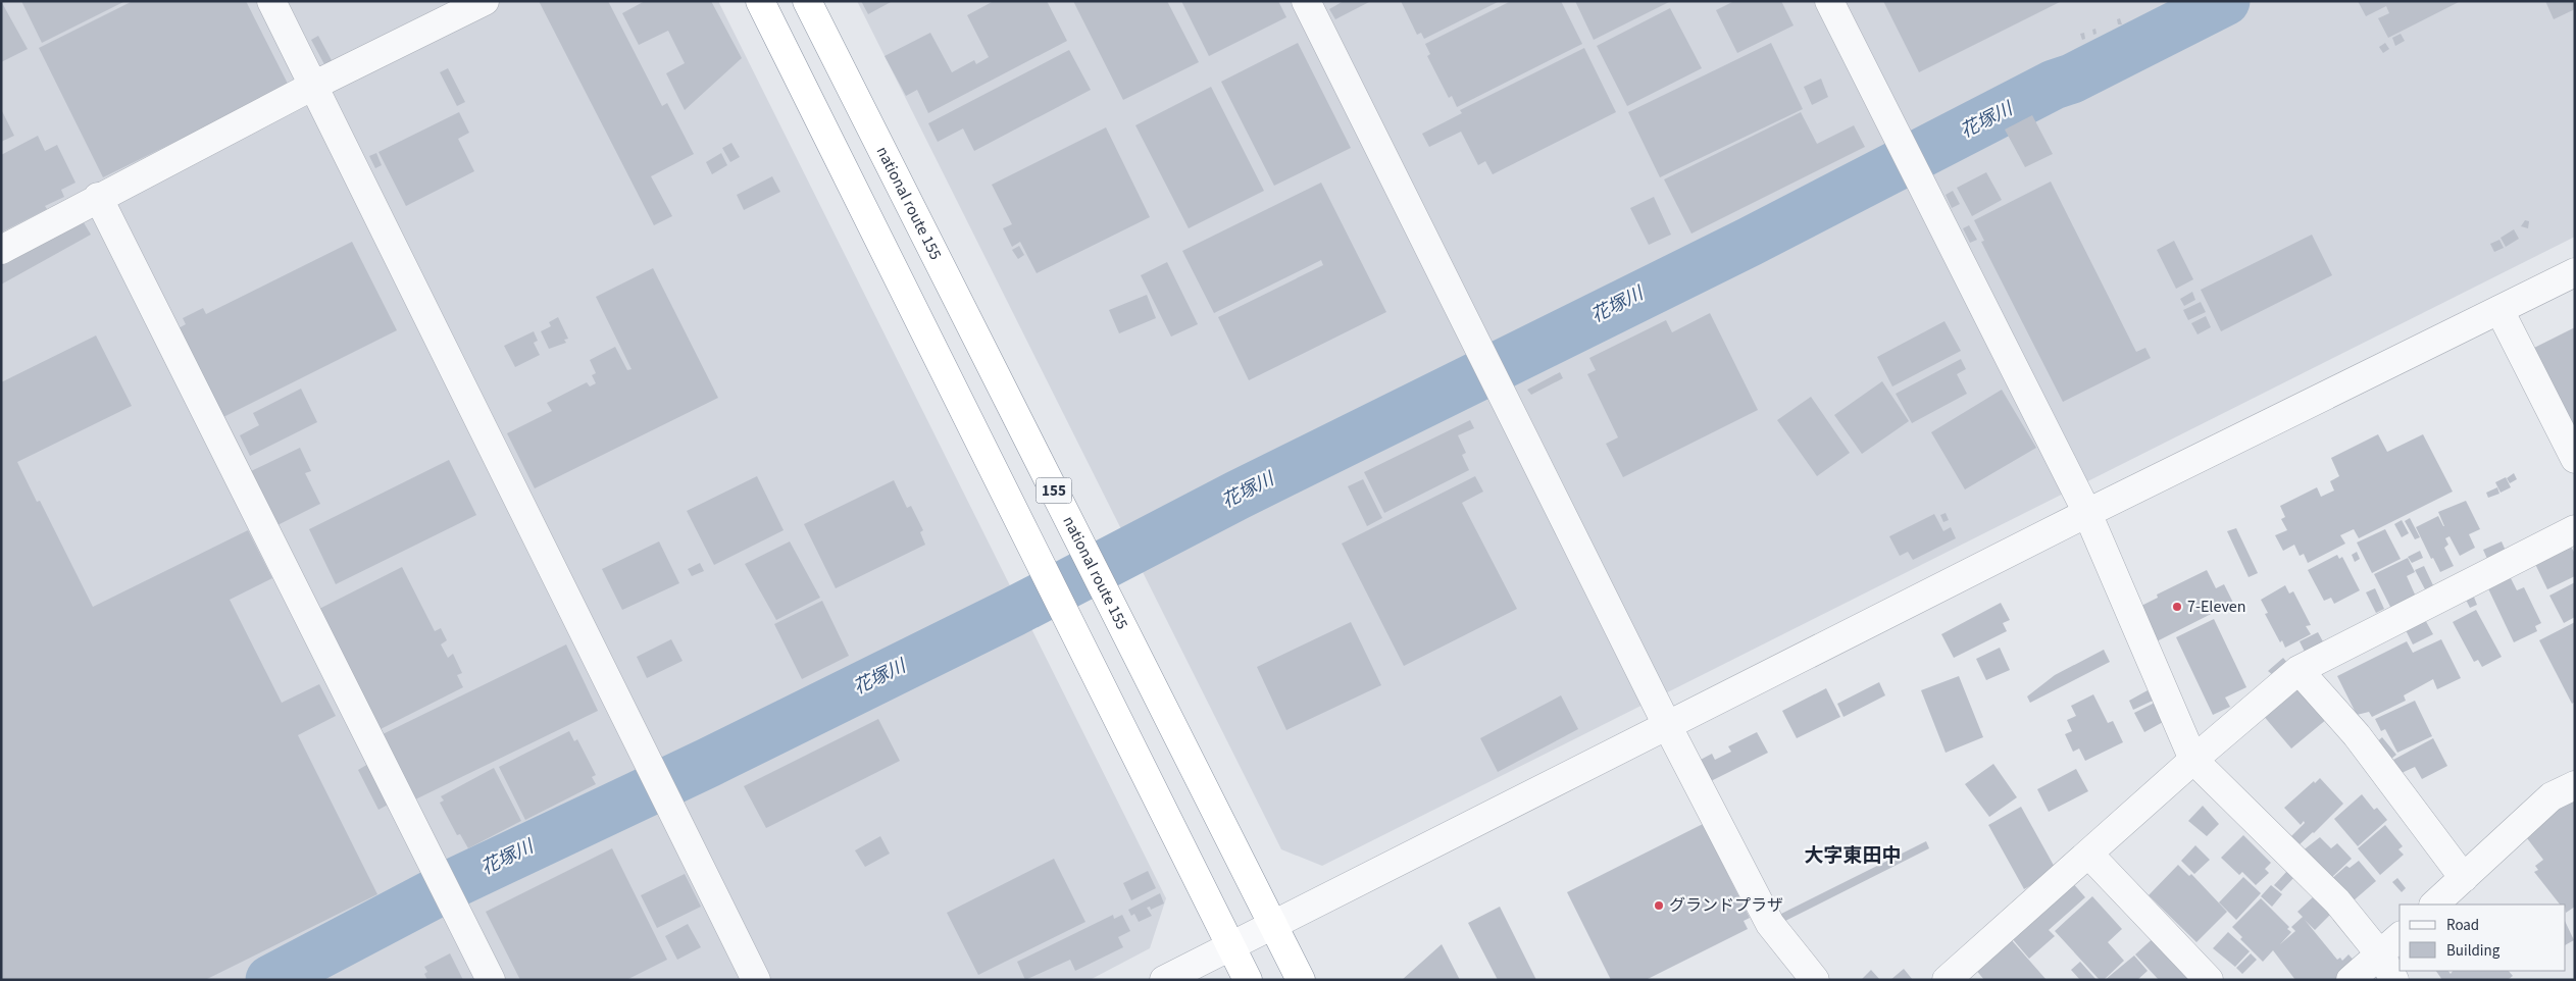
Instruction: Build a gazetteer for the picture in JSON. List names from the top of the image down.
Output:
{
  "streets": {
    "highway": ["national route 155", "155"]
  },
  "districts": ["大字東田中"],
  "water": ["花塚川"],
  "places": ["7-Eleven", "グランドプラザ"],
  "legend": ["Road", "Building"]
}
